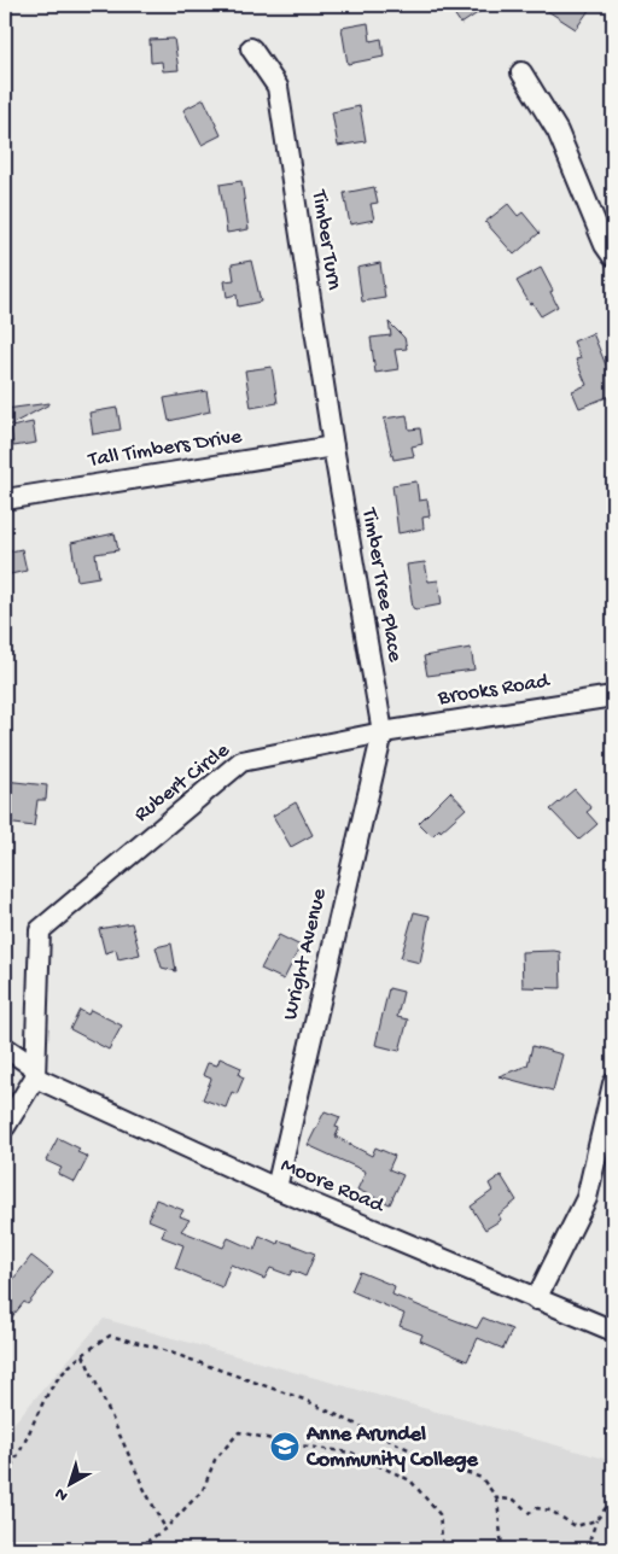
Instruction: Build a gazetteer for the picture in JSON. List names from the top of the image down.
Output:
{
  "streets": {
    "street": [
      "Timber Turn",
      "Tall Timbers Drive",
      "Timber Tree Place",
      "Brooks Road",
      "Rubert Circle",
      "Wright Avenue",
      "Moore Road"
    ]
  },
  "crossings": [
    ["Timber Turn", "Tall Timbers Drive"],
    ["Timber Turn", "Timber Tree Place"],
    ["Tall Timbers Drive", "Timber Tree Place"],
    ["Timber Tree Place", "Brooks Road"],
    ["Timber Tree Place", "Rubert Circle"],
    ["Timber Tree Place", "Wright Avenue"],
    ["Brooks Road", "Rubert Circle"],
    ["Brooks Road", "Wright Avenue"],
    ["Rubert Circle", "Wright Avenue"],
    ["Rubert Circle", "Moore Road"],
    ["Wright Avenue", "Moore Road"]
  ],
  "places": {
    "school or university": ["Anne Arundel Community College"]
  },
  "north": "bottom left"
}
